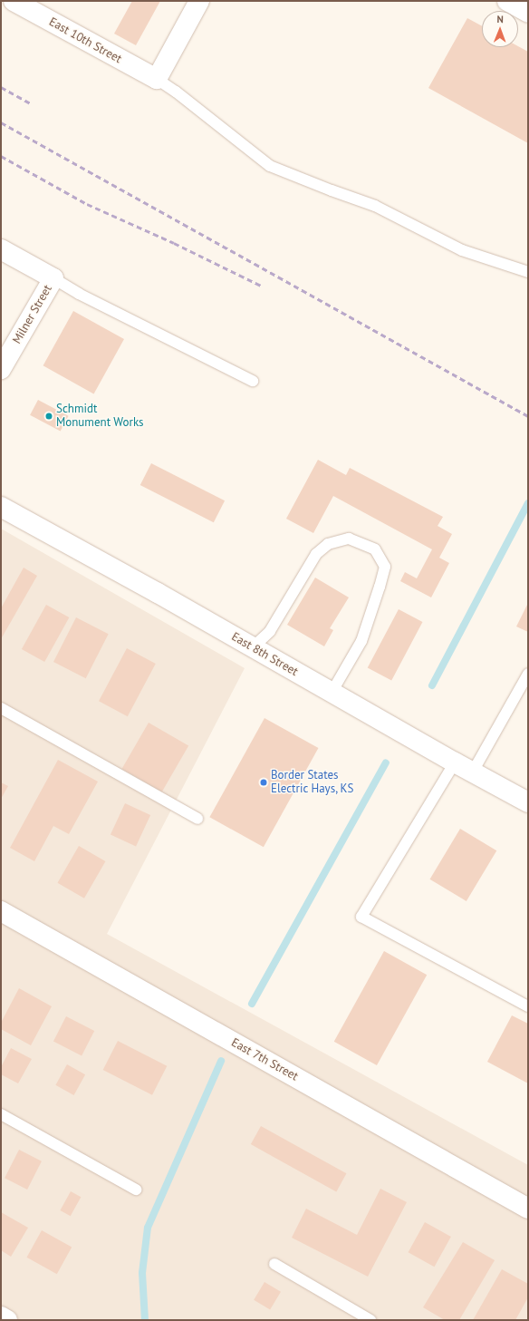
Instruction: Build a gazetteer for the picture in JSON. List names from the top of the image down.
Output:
{
  "streets": {
    "street": [
      "East 10th Street",
      "Milner Street",
      "East 8th Street",
      "East 7th Street"
    ]
  },
  "places": ["Schmidt Monument Works", "Border States Electric Hays, KS"],
  "north": "top"
}
